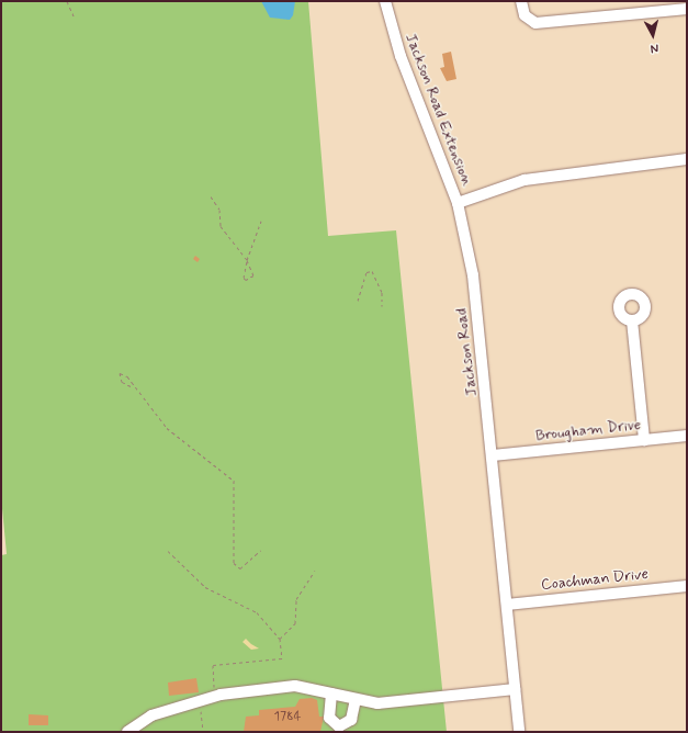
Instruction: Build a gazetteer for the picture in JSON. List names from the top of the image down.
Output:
{
  "streets": {
    "street": [
      "Jackson Road Extension",
      "Jackson Road",
      "Brougham Drive",
      "Coachman Drive"
    ]
  },
  "crossings": [
    ["Jackson Road Extension", "Jackson Road"],
    ["Jackson Road", "Brougham Drive"],
    ["Jackson Road", "Coachman Drive"]
  ],
  "house_numbers": ["1784"],
  "north": "bottom"
}
